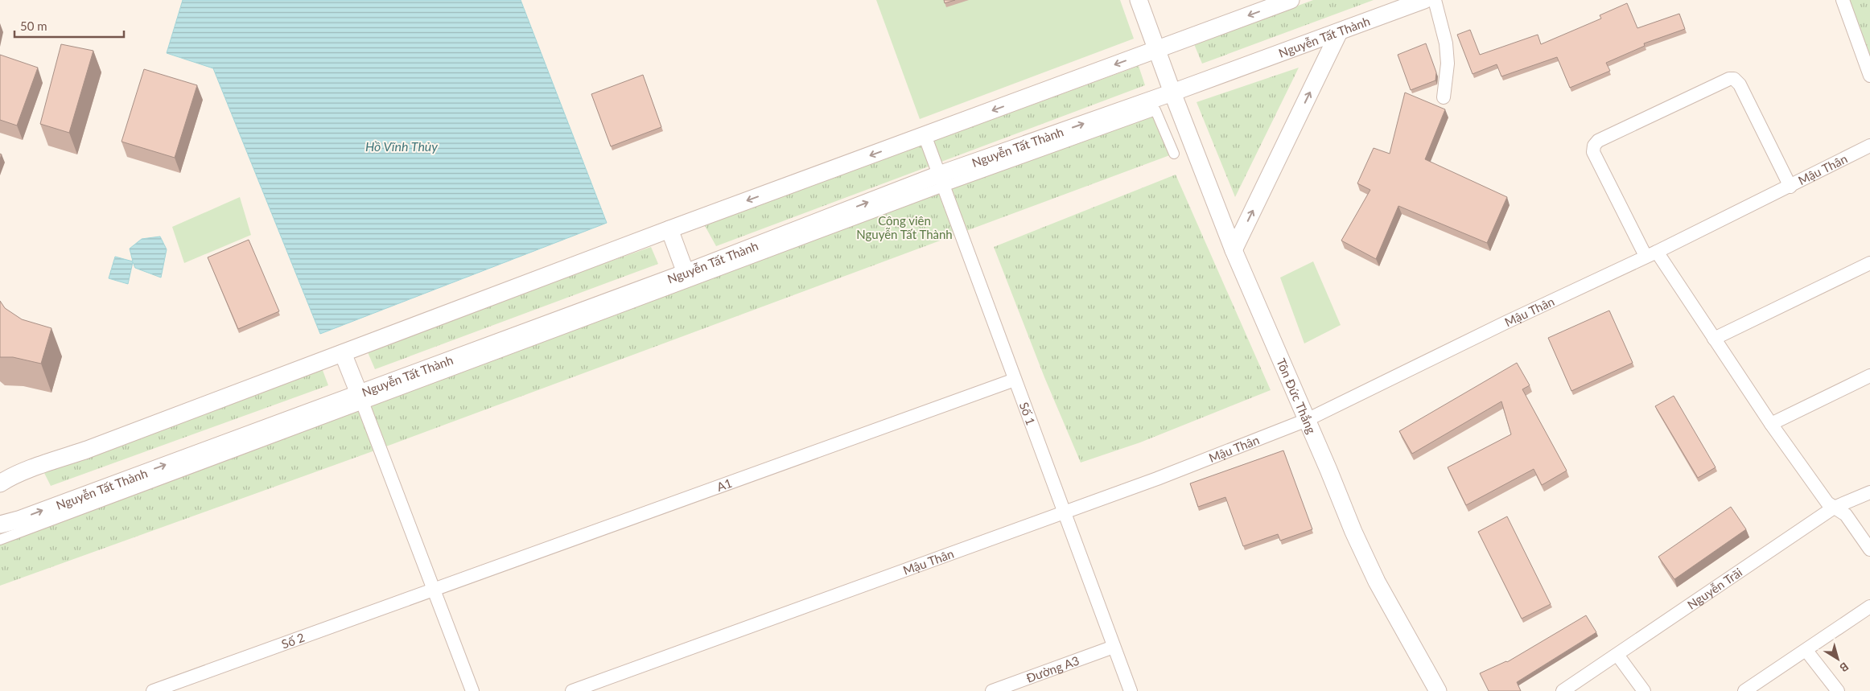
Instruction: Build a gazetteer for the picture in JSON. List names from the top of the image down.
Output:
{
  "streets": {
    "street": [
      "Nguyễn Tất Thành",
      "Mậu Thân",
      "Tôn Đức Thắng",
      "Số 1",
      "A1",
      "Nguyễn Trãi",
      "Số 2",
      "Đường A3"
    ]
  },
  "crossings": [
    ["Nguyễn Tất Thành", "Tôn Đức Thắng"],
    ["Nguyễn Tất Thành", "Số 1"],
    ["Mậu Thân", "Tôn Đức Thắng"],
    ["Mậu Thân", "Số 1"],
    ["Số 1", "A1"],
    ["Số 1", "Đường A3"],
    ["A1", "Số 2"]
  ],
  "water": ["Hồ Vĩnh Thủy"],
  "parks": ["Công viên Nguyễn Tất Thành"],
  "scale_bar": "50 m",
  "north": "bottom right"
}
